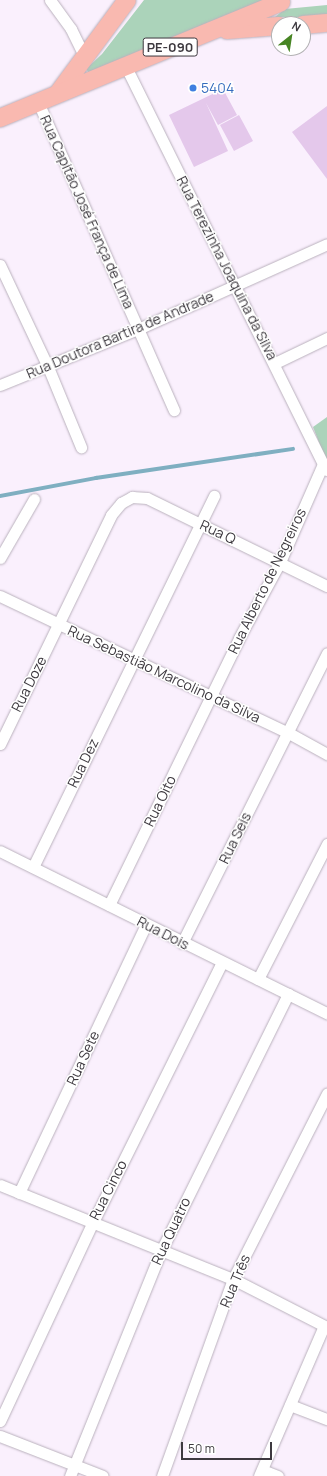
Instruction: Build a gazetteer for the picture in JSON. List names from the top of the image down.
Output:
{
  "streets": {
    "main road": ["PE-090"],
    "street": [
      "Rua Capitão José França de Lima",
      "Rua Terezinha Joaquina da Silva",
      "Rua Doutora Bartira de Andrade",
      "Rua Q",
      "Rua Alberto de Negreiros",
      "Rua Sebastião Marcolino da Silva",
      "Rua Doze",
      "Rua Dez",
      "Rua Oito",
      "Rua Seis",
      "Rua Dois",
      "Rua Sete",
      "Rua Cinco",
      "Rua Quatro",
      "Rua Três"
    ]
  },
  "crossings": [
    ["PE-090", "Rua Capitão José França de Lima"],
    ["PE-090", "Rua Terezinha Joaquina da Silva"],
    ["Rua Capitão José França de Lima", "Rua Doutora Bartira de Andrade"],
    ["Rua Terezinha Joaquina da Silva", "Rua Doutora Bartira de Andrade"],
    ["Rua Terezinha Joaquina da Silva", "Rua Alberto de Negreiros"],
    ["Rua Q", "Rua Alberto de Negreiros"],
    ["Rua Q", "Rua Doze"],
    ["Rua Q", "Rua Dez"],
    ["Rua Alberto de Negreiros", "Rua Sebastião Marcolino da Silva"],
    ["Rua Alberto de Negreiros", "Rua Oito"],
    ["Rua Sebastião Marcolino da Silva", "Rua Doze"],
    ["Rua Sebastião Marcolino da Silva", "Rua Dez"],
    ["Rua Sebastião Marcolino da Silva", "Rua Oito"],
    ["Rua Sebastião Marcolino da Silva", "Rua Seis"],
    ["Rua Dez", "Rua Dois"],
    ["Rua Oito", "Rua Dois"],
    ["Rua Seis", "Rua Dois"],
    ["Rua Dois", "Rua Sete"],
    ["Rua Dois", "Rua Cinco"],
    ["Rua Dois", "Rua Quatro"]
  ],
  "places": ["5404"],
  "scale_bar": "50 m",
  "north": "top right"
}
